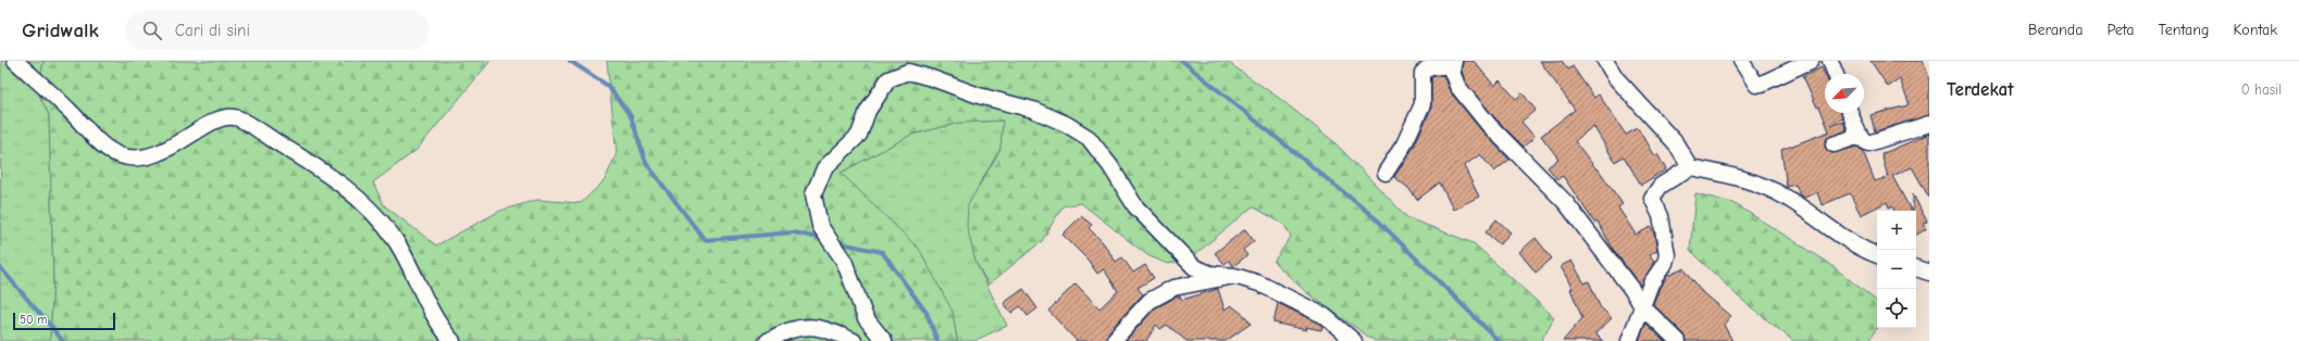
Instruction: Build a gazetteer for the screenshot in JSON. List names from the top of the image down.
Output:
{
  "scale_bar": "50 m",
  "north": "bottom left",
  "page": {
    "header": "Gridwalk",
    "search": "Cari di sini",
    "nav": [
      "Beranda",
      "Peta",
      "Tentang",
      "Kontak"
    ],
    "heading": ["Terdekat", "0 hasil"],
    "map_buttons": ["+", "−"],
    "scale": "50 m"
  }
}
